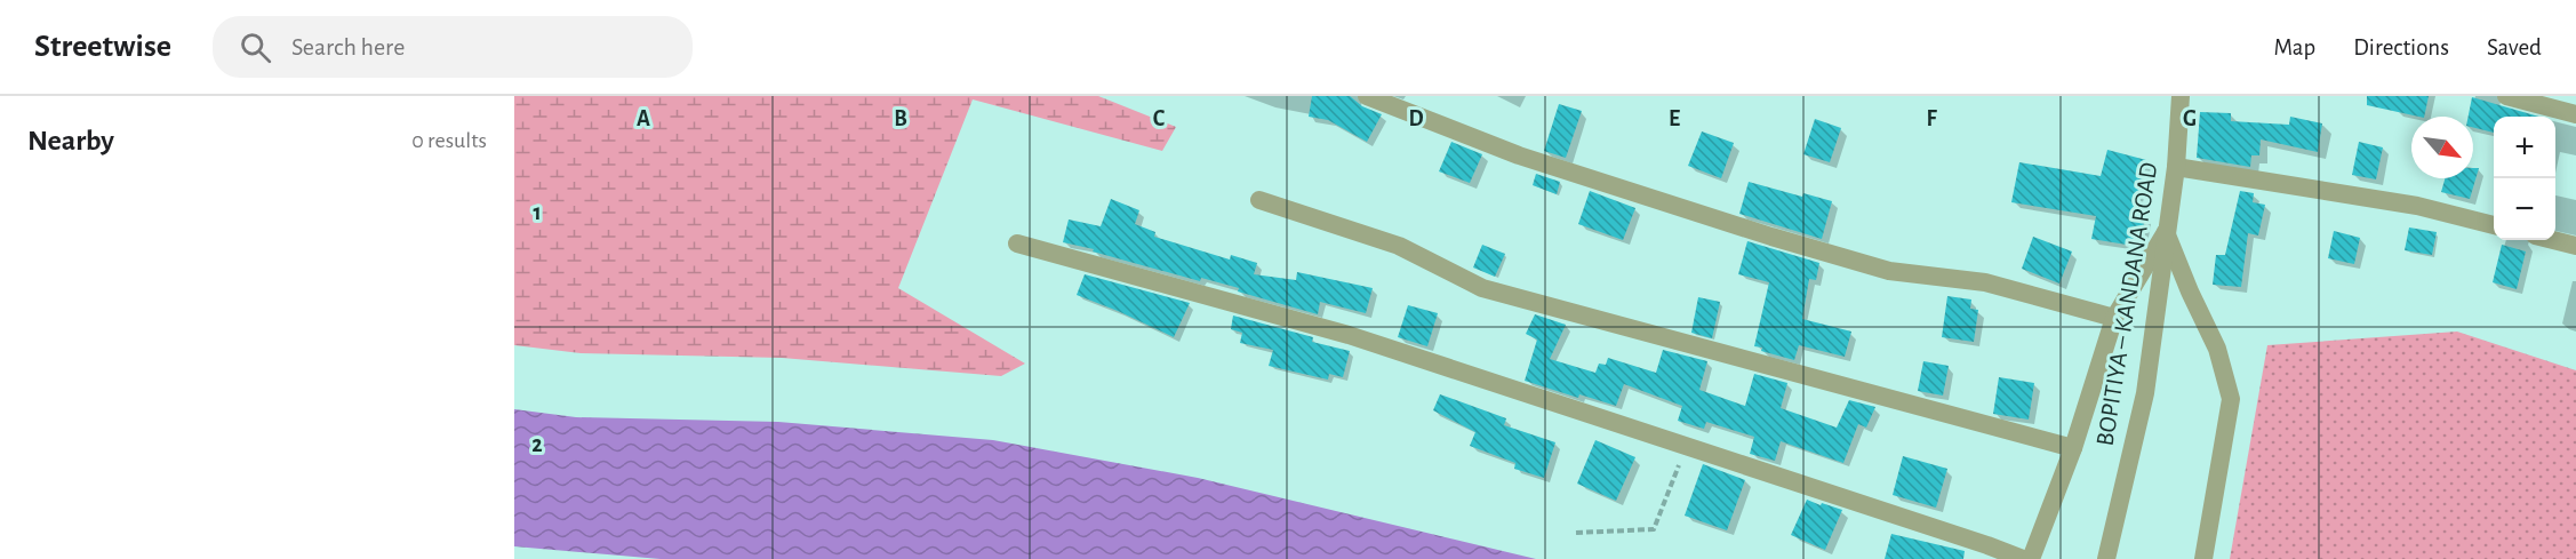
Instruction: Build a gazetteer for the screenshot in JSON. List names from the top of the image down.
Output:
{
  "streets": {
    "street": ["BOPITIYA – KANDANA ROAD"]
  },
  "north": "bottom right",
  "page": {
    "header": "Streetwise",
    "search": "Search here",
    "nav": ["Map", "Directions", "Saved"],
    "heading": ["Nearby", "0 results"],
    "map_buttons": ["+", "−"]
  },
  "grid": {
    "columns": [
      "A",
      "B",
      "C",
      "D",
      "E",
      "F",
      "G"
    ],
    "rows": ["1", "2"]
  }
}
